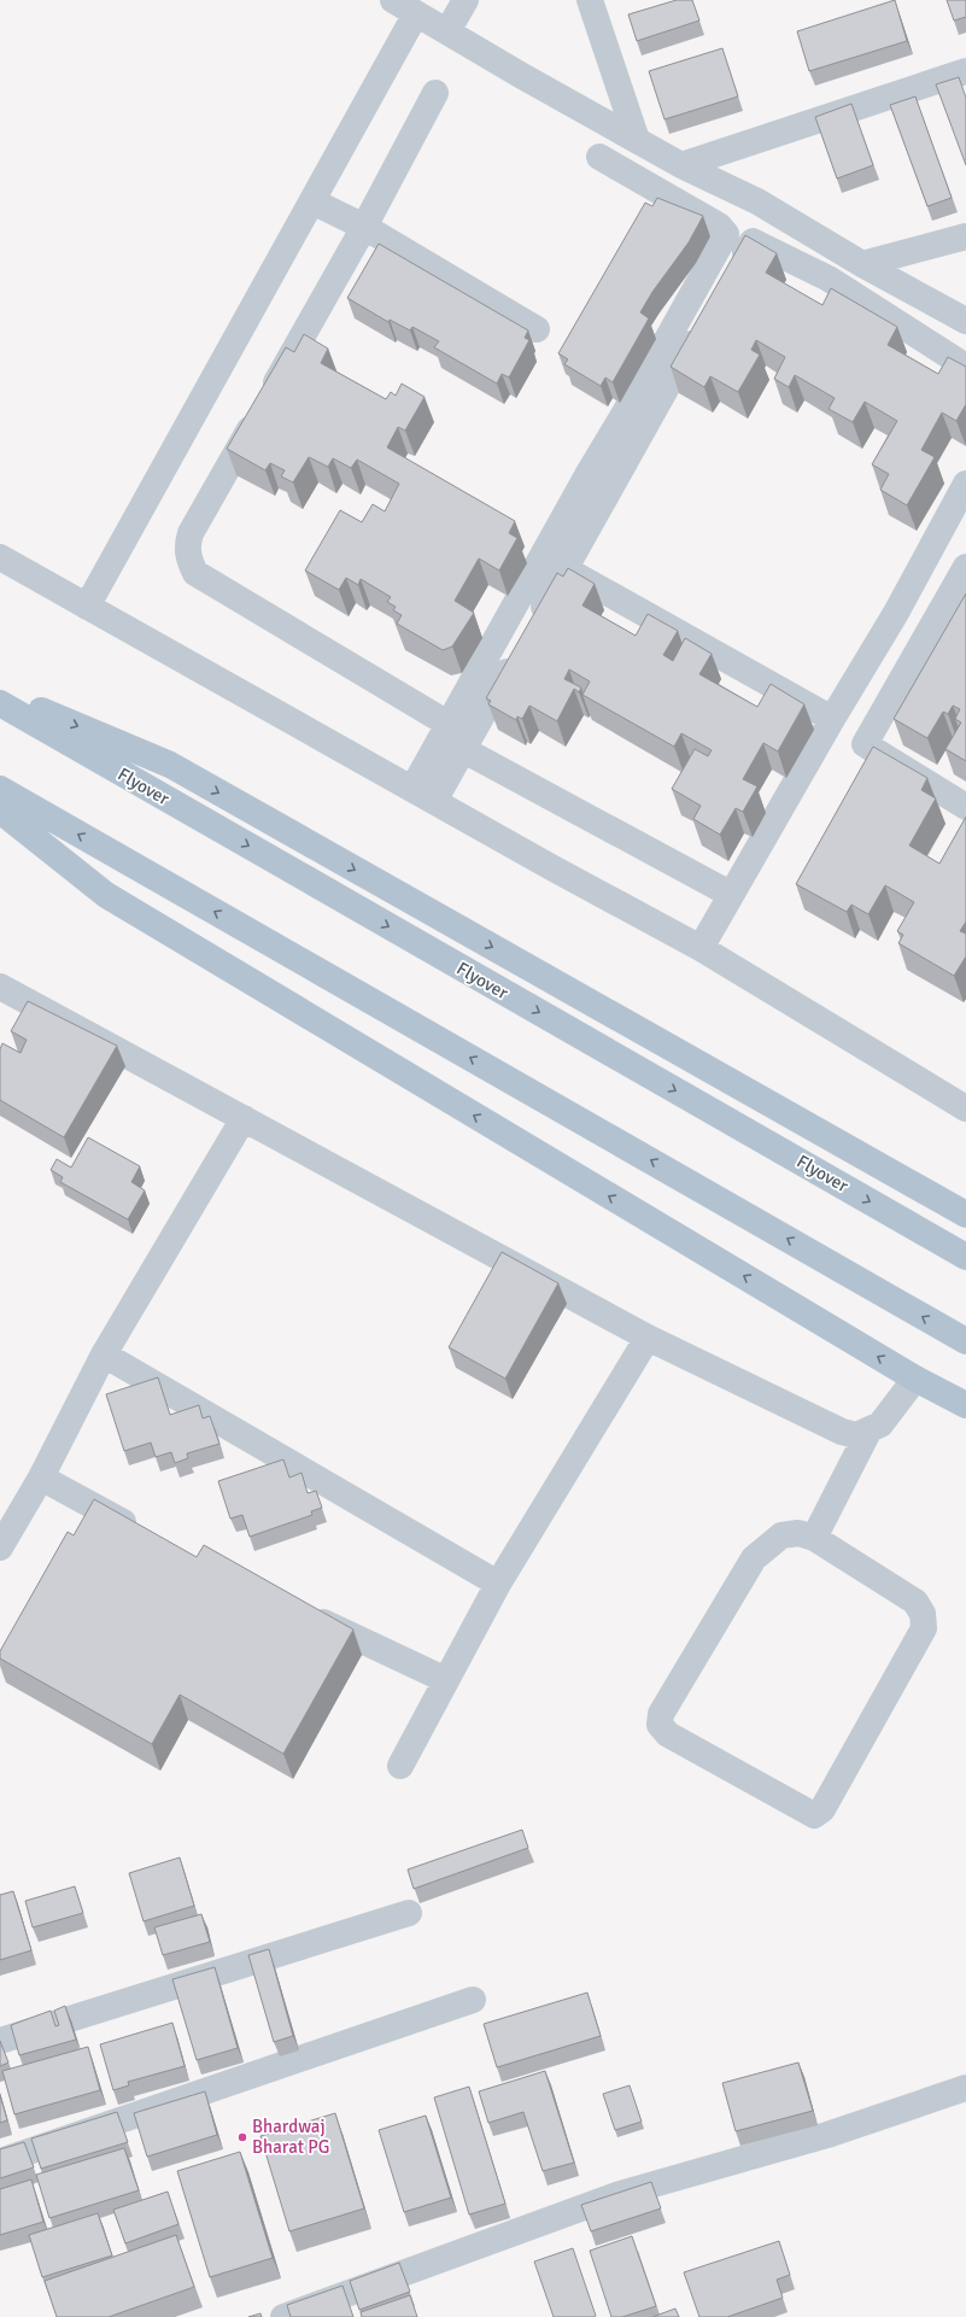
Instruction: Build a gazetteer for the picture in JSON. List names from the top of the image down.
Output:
{
  "streets": {
    "main road": ["Flyover"]
  },
  "places": ["Bhardwaj Bharat PG"]
}
